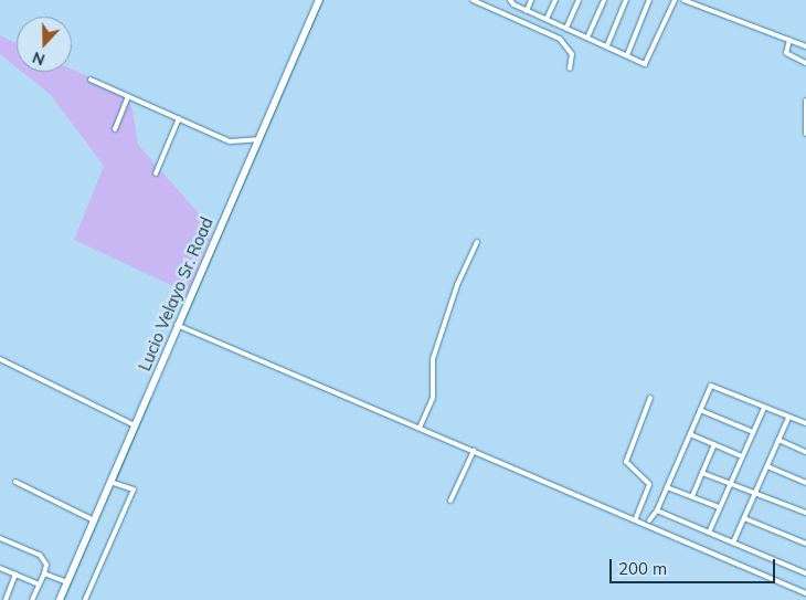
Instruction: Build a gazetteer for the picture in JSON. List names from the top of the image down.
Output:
{
  "streets": {
    "main road": ["Lucio Velayo Sr. Road"]
  },
  "scale_bar": "200 m",
  "north": "bottom"
}
